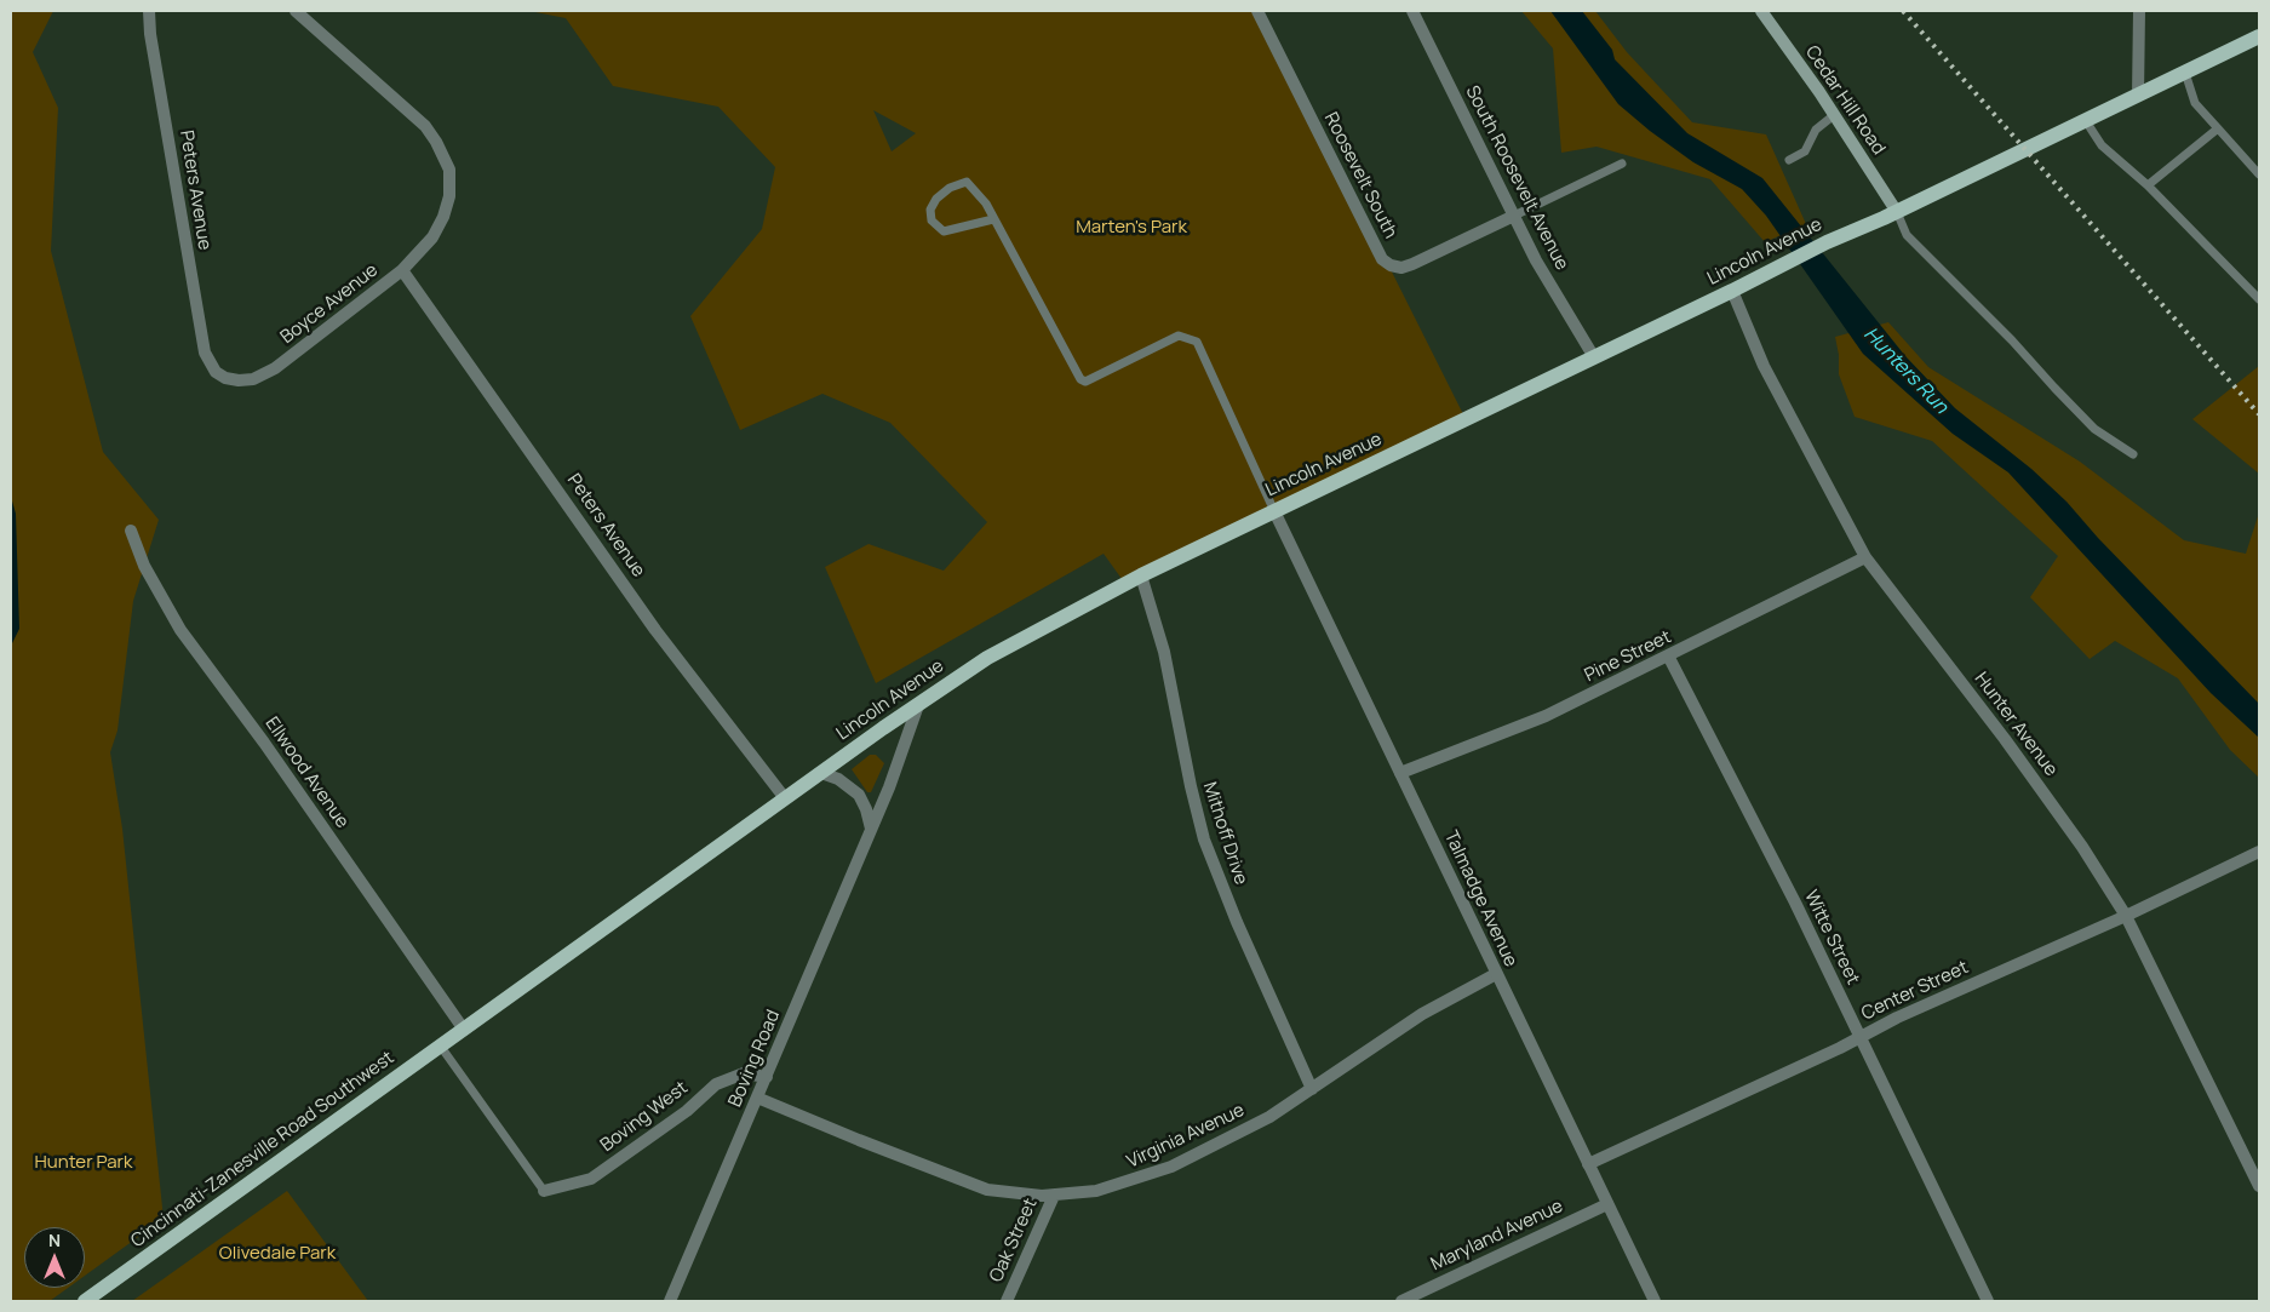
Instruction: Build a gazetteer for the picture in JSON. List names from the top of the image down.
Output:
{
  "streets": {
    "main road": ["Cedar Hill Road", "Lincoln Avenue", "Cincinnati-Zanesville Road Southwest"],
    "street": [
      "Roosevelt South",
      "South Roosevelt Avenue",
      "Peters Avenue",
      "Boyce Avenue",
      "Pine Street",
      "Hunter Avenue",
      "Ellwood Avenue",
      "Mithoff Drive",
      "Talmadge Avenue",
      "Witte Street",
      "Center Street",
      "Boving Road",
      "Boving West",
      "Virginia Avenue",
      "Maryland Avenue",
      "Oak Street"
    ]
  },
  "crossings": [
    ["Cedar Hill Road", "Lincoln Avenue"],
    ["Roosevelt South", "South Roosevelt Avenue"],
    ["South Roosevelt Avenue", "Lincoln Avenue"],
    ["Peters Avenue", "Lincoln Avenue"],
    ["Peters Avenue", "Boyce Avenue"],
    ["Lincoln Avenue", "Hunter Avenue"],
    ["Lincoln Avenue", "Ellwood Avenue"],
    ["Lincoln Avenue", "Mithoff Drive"],
    ["Lincoln Avenue", "Talmadge Avenue"],
    ["Lincoln Avenue", "Boving Road"],
    ["Lincoln Avenue", "Cincinnati-Zanesville Road Southwest"],
    ["Pine Street", "Hunter Avenue"],
    ["Pine Street", "Talmadge Avenue"],
    ["Pine Street", "Witte Street"],
    ["Hunter Avenue", "Center Street"],
    ["Ellwood Avenue", "Cincinnati-Zanesville Road Southwest"],
    ["Mithoff Drive", "Virginia Avenue"],
    ["Talmadge Avenue", "Center Street"],
    ["Talmadge Avenue", "Virginia Avenue"],
    ["Talmadge Avenue", "Maryland Avenue"],
    ["Witte Street", "Center Street"],
    ["Boving Road", "Boving West"],
    ["Boving Road", "Virginia Avenue"],
    ["Virginia Avenue", "Oak Street"]
  ],
  "water": ["Hunters Run"],
  "parks": ["Marten's Park", "Hunter Park", "Olivedale Park"],
  "north": "top"
}
